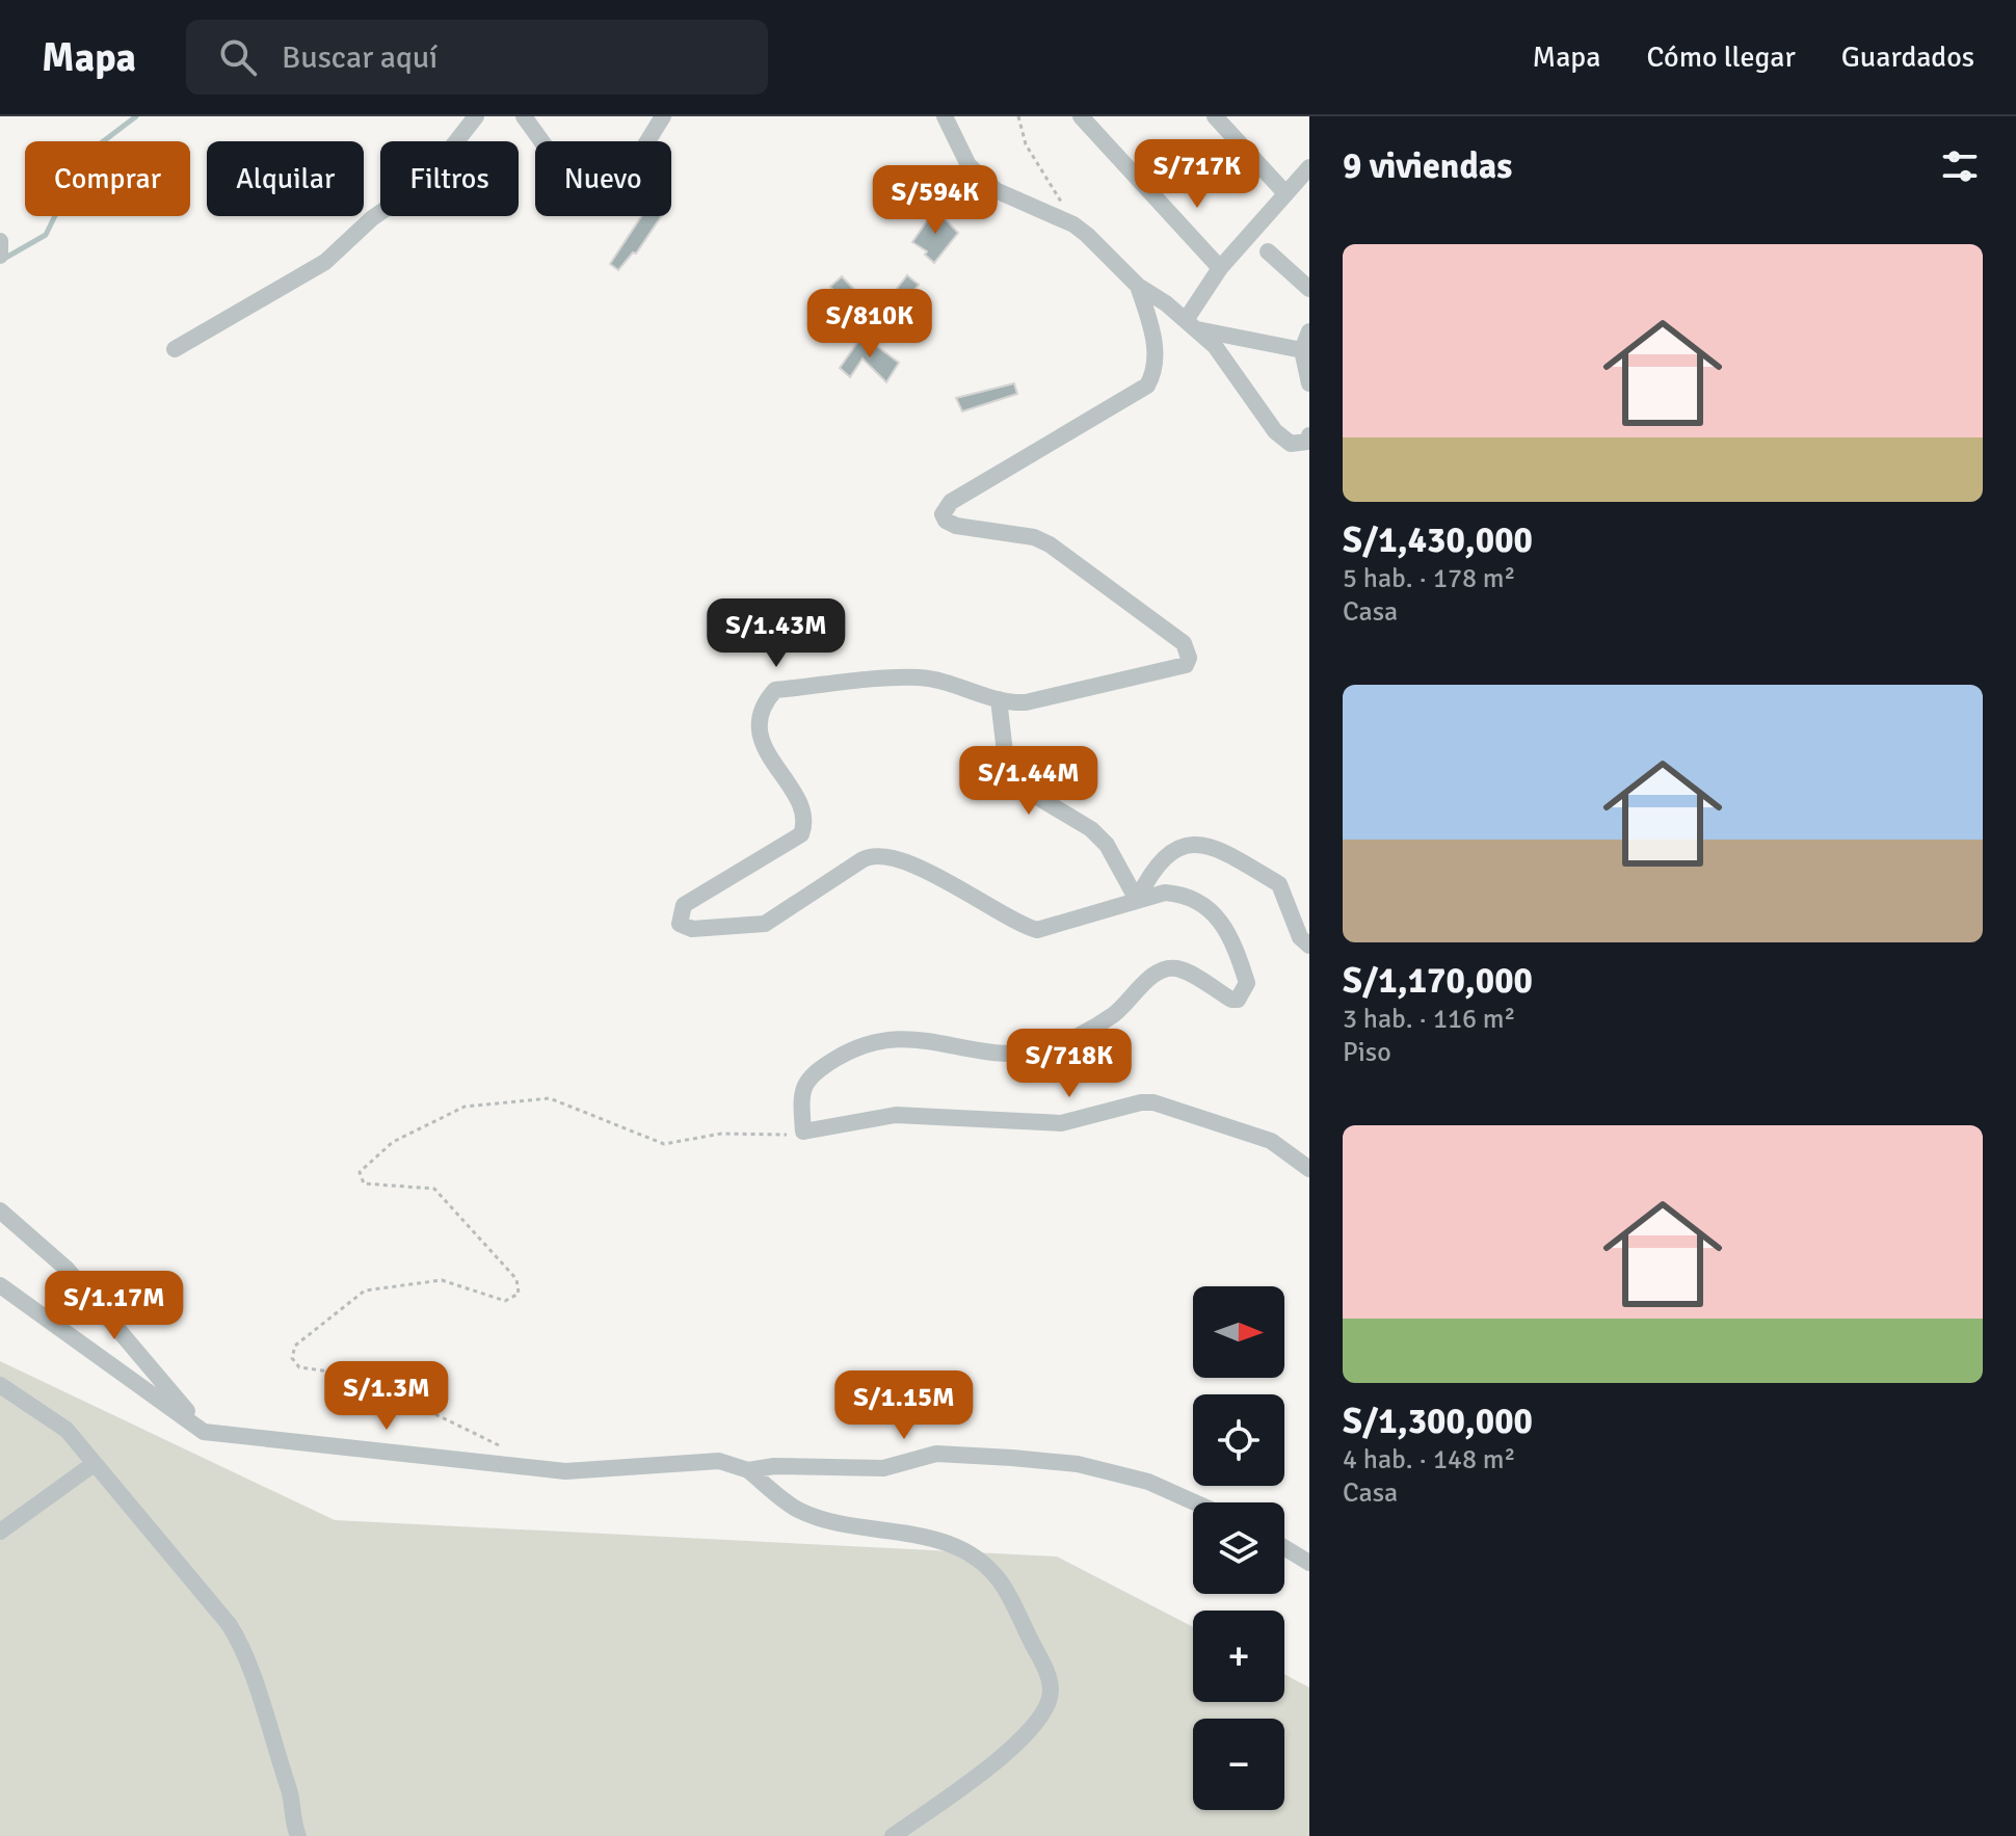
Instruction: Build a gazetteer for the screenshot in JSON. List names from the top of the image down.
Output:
{
  "north": "right",
  "page": {
    "header": "Mapa",
    "search": "Buscar aquí",
    "nav": ["Mapa", "Cómo llegar", "Guardados"],
    "heading": "9 viviendas",
    "price": [
      "S/717K",
      "S/594K",
      "S/810K",
      "S/1.43M",
      "S/1.44M",
      "S/718K",
      "S/1.17M",
      "S/1.3M",
      "S/1.15M"
    ],
    "chip": [
      "Comprar",
      "Alquilar",
      "Filtros",
      "Nuevo"
    ],
    "list": [
      {
        "name": "S/1,430,000",
        "note": "5 hab. · 178 m² · Casa"
      },
      {
        "name": "S/1,170,000",
        "note": "3 hab. · 116 m² · Piso"
      },
      {
        "name": "S/1,300,000",
        "note": "4 hab. · 148 m² · Casa"
      }
    ],
    "map_buttons": ["+", "−"]
  }
}
